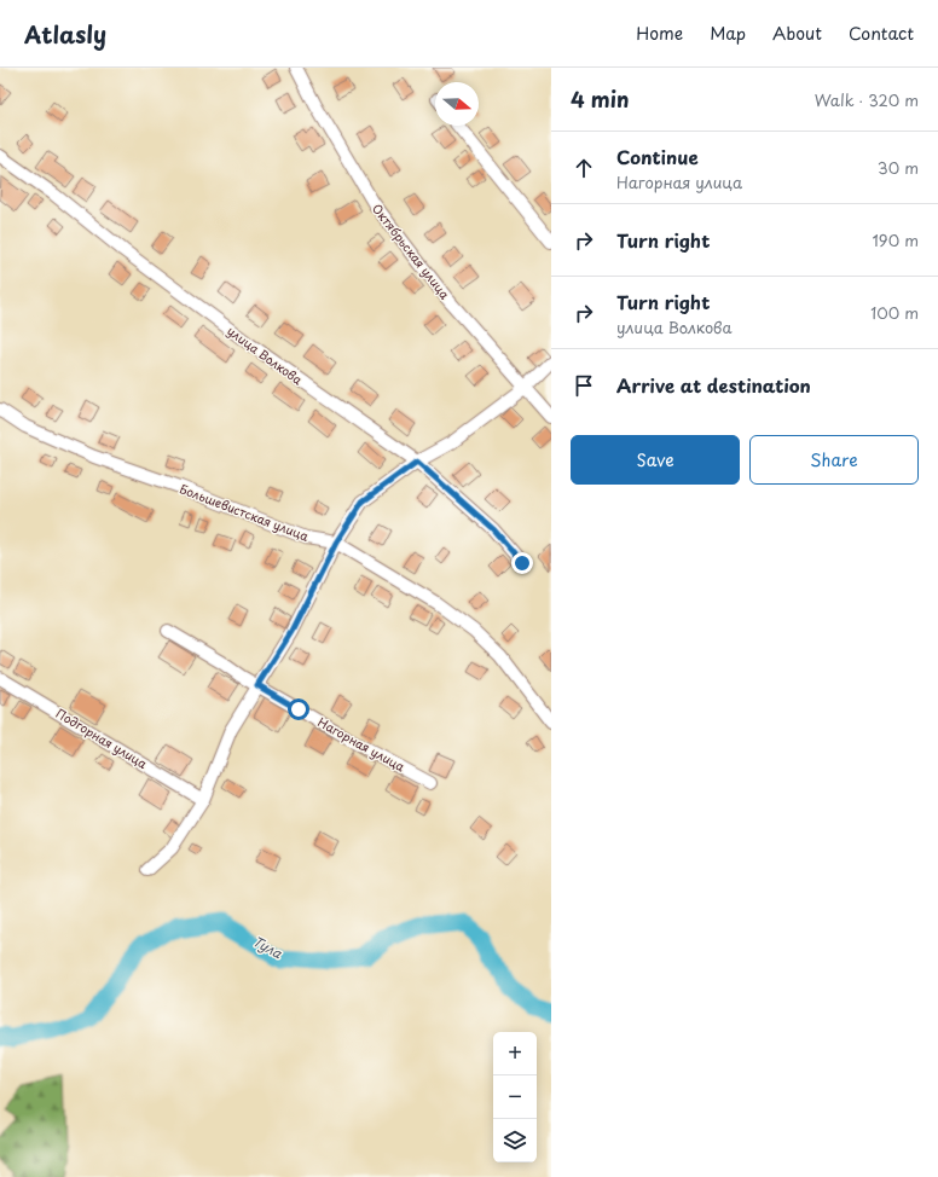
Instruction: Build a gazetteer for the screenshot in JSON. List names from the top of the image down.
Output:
{
  "streets": {
    "street": [
      "Октябрьская улица",
      "улица Волкова",
      "Большевистская улица",
      "Подгорная улица",
      "Нагорная улица"
    ]
  },
  "water": ["Тула"],
  "north": "right",
  "page": {
    "header": "Atlasly",
    "nav": [
      "Home",
      "Map",
      "About",
      "Contact"
    ],
    "heading": ["4 min", "Walk · 320 m"],
    "list": [
      ["Continue", "Нагорная улица", "30 m"],
      ["Turn right", "190 m"],
      ["Turn right", "улица Волкова", "100 m"],
      "Arrive at destination"
    ],
    "buttons": ["Save", "Share"],
    "map_buttons": ["+", "−"]
  }
}
